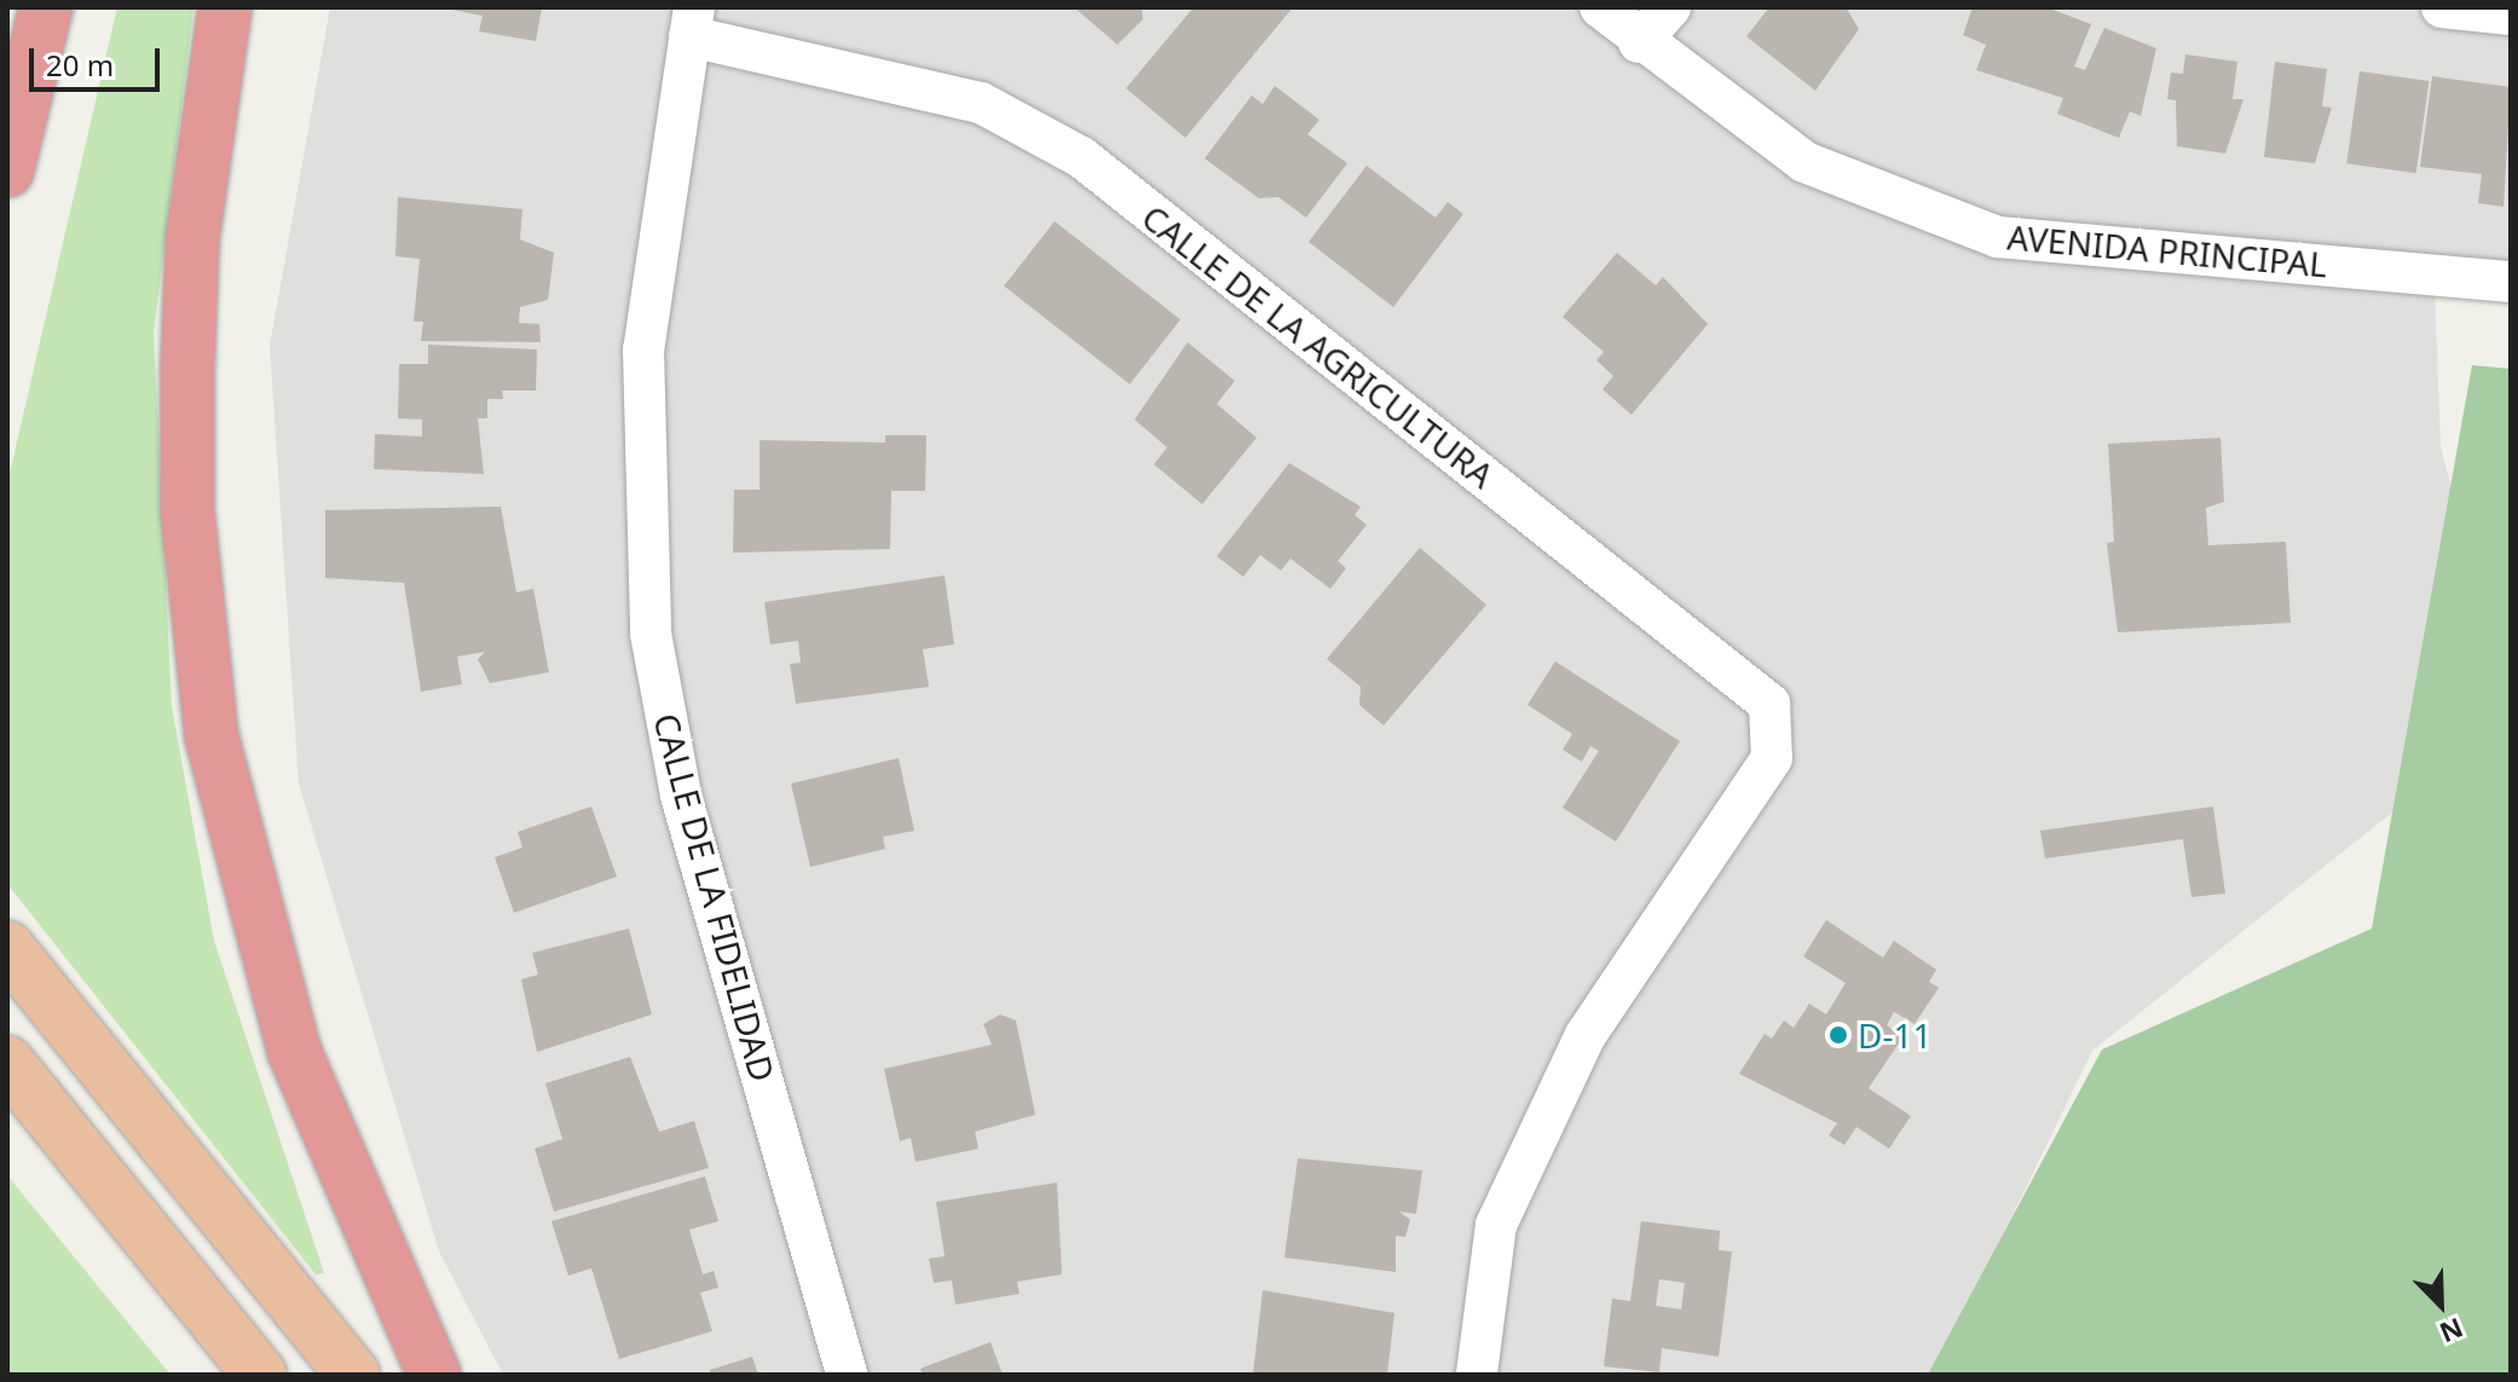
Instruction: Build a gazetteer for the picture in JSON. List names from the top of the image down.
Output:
{
  "streets": {
    "street": ["AVENIDA PRINCIPAL", "CALLE DE LA AGRICULTURA", "CALLE DE LA FIDELIDAD"]
  },
  "crossings": [
    ["CALLE DE LA AGRICULTURA", "CALLE DE LA FIDELIDAD"]
  ],
  "places": ["D-11"],
  "scale_bar": "20 m",
  "north": "bottom right"
}
